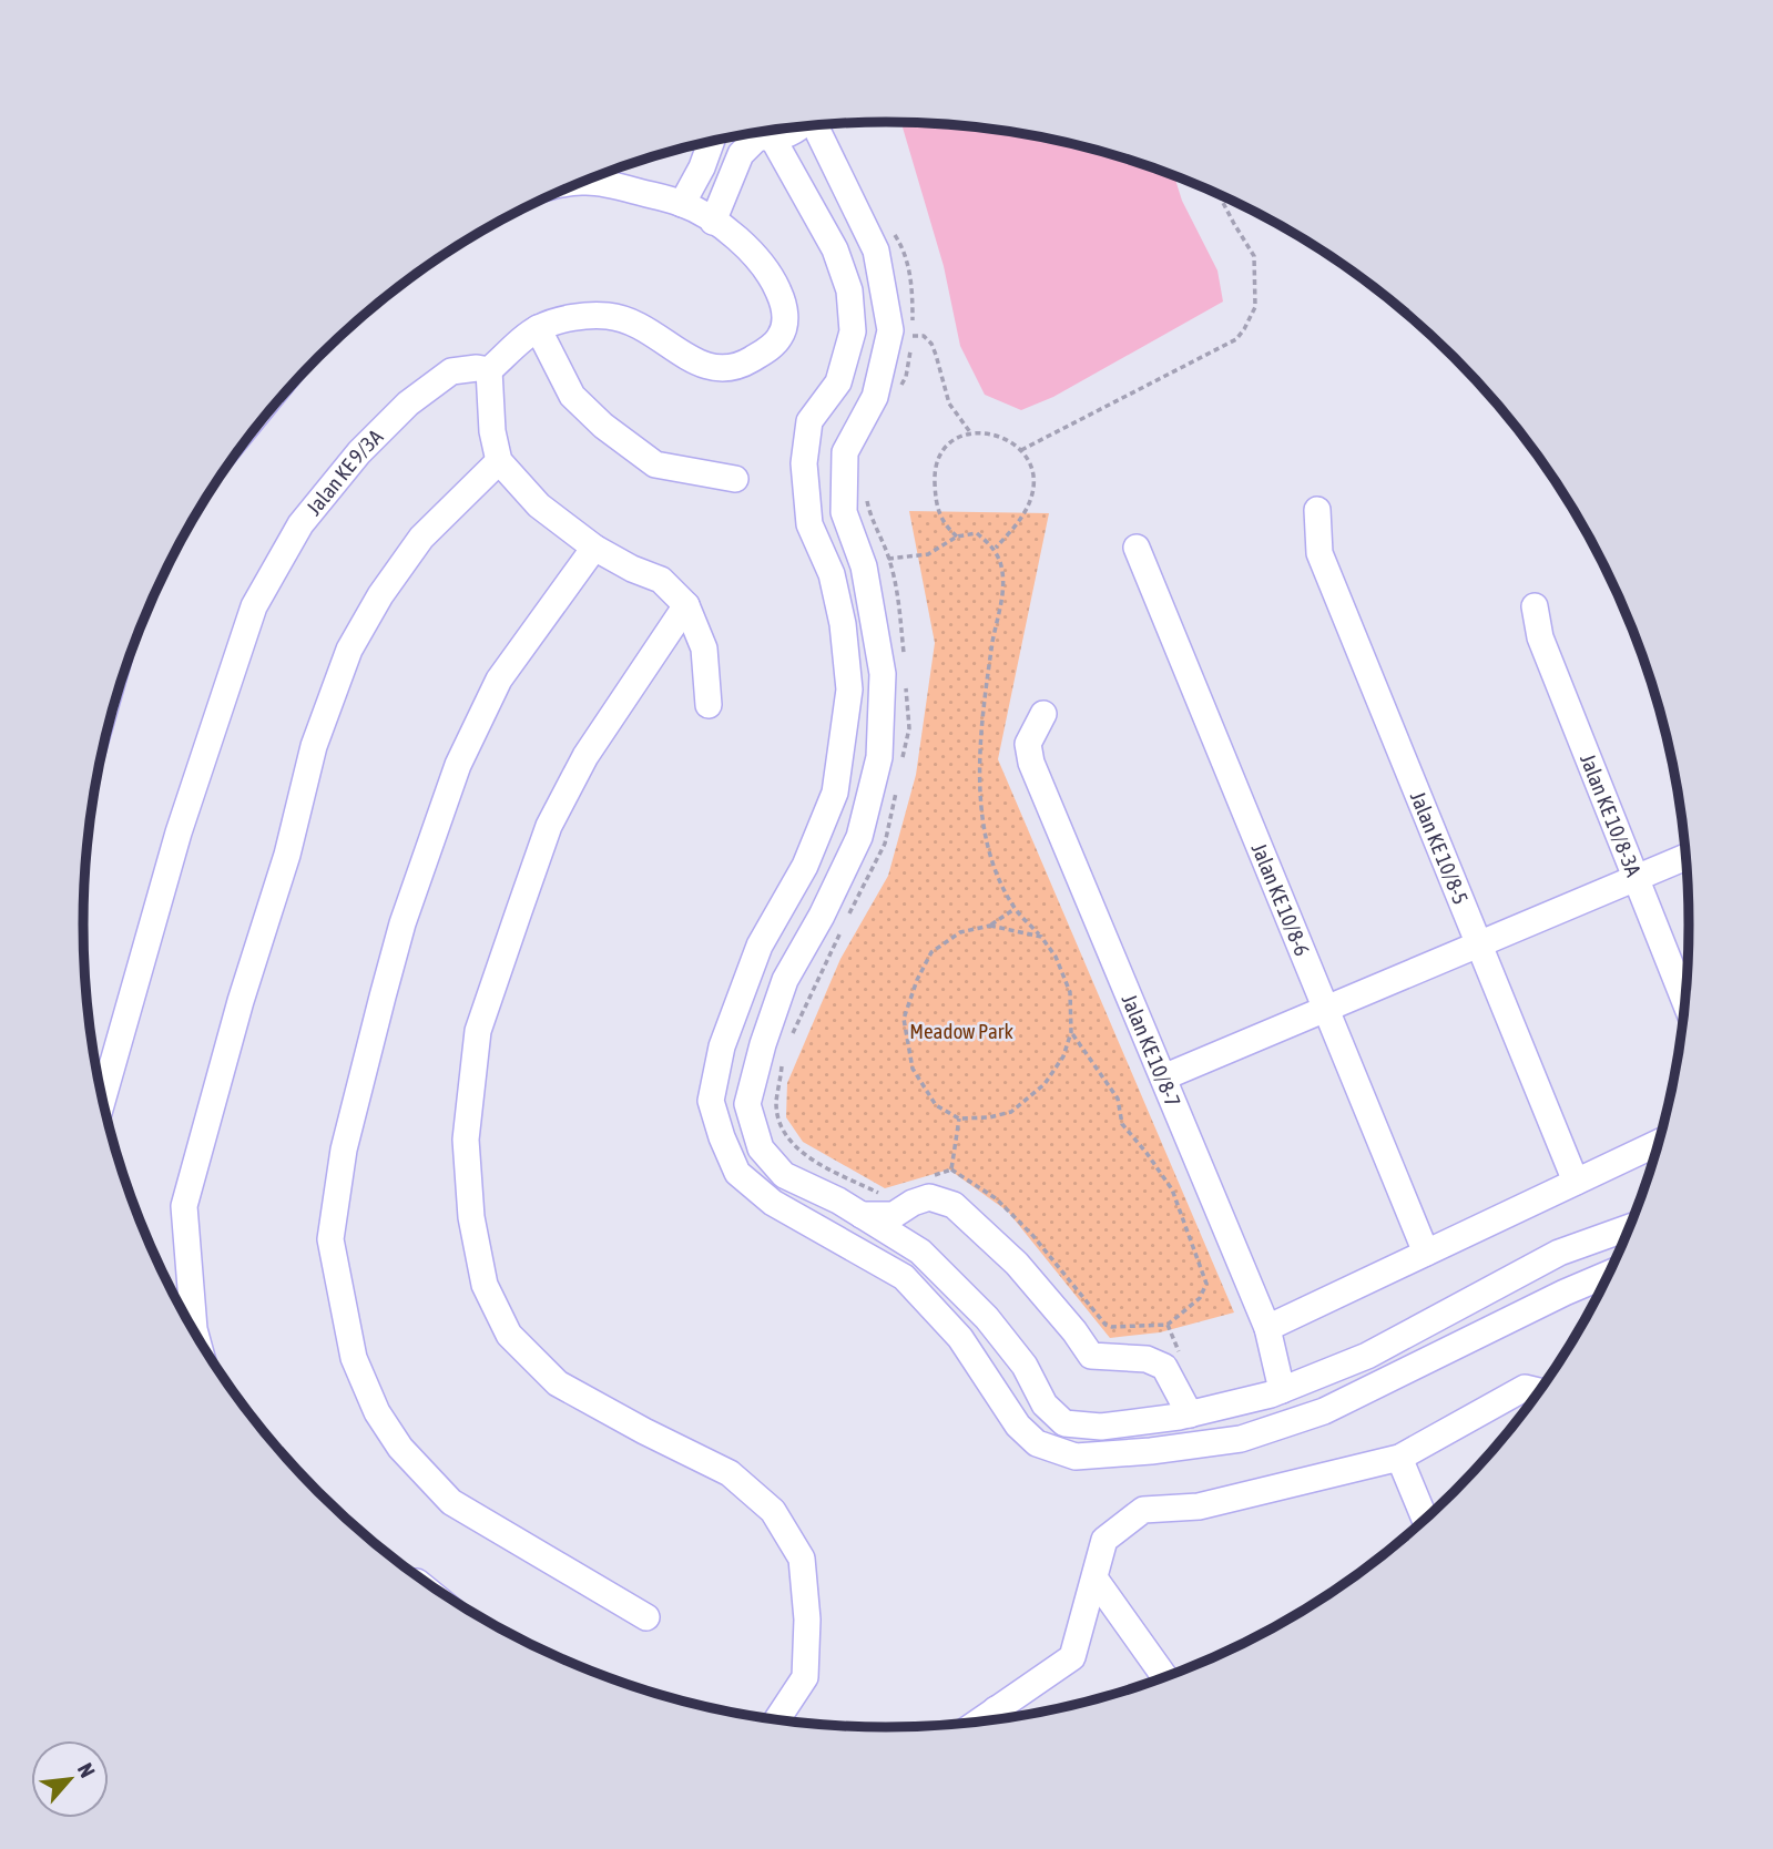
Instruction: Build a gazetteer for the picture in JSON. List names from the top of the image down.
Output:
{
  "streets": {
    "street": [
      "Jalan KE 9/3A",
      "Jalan KE 10/8-3A",
      "Jalan KE 10/8-5",
      "Jalan KE 10/8-6",
      "Jalan KE 10/8-7"
    ]
  },
  "parks": ["Meadow Park"],
  "north": "top right"
}
